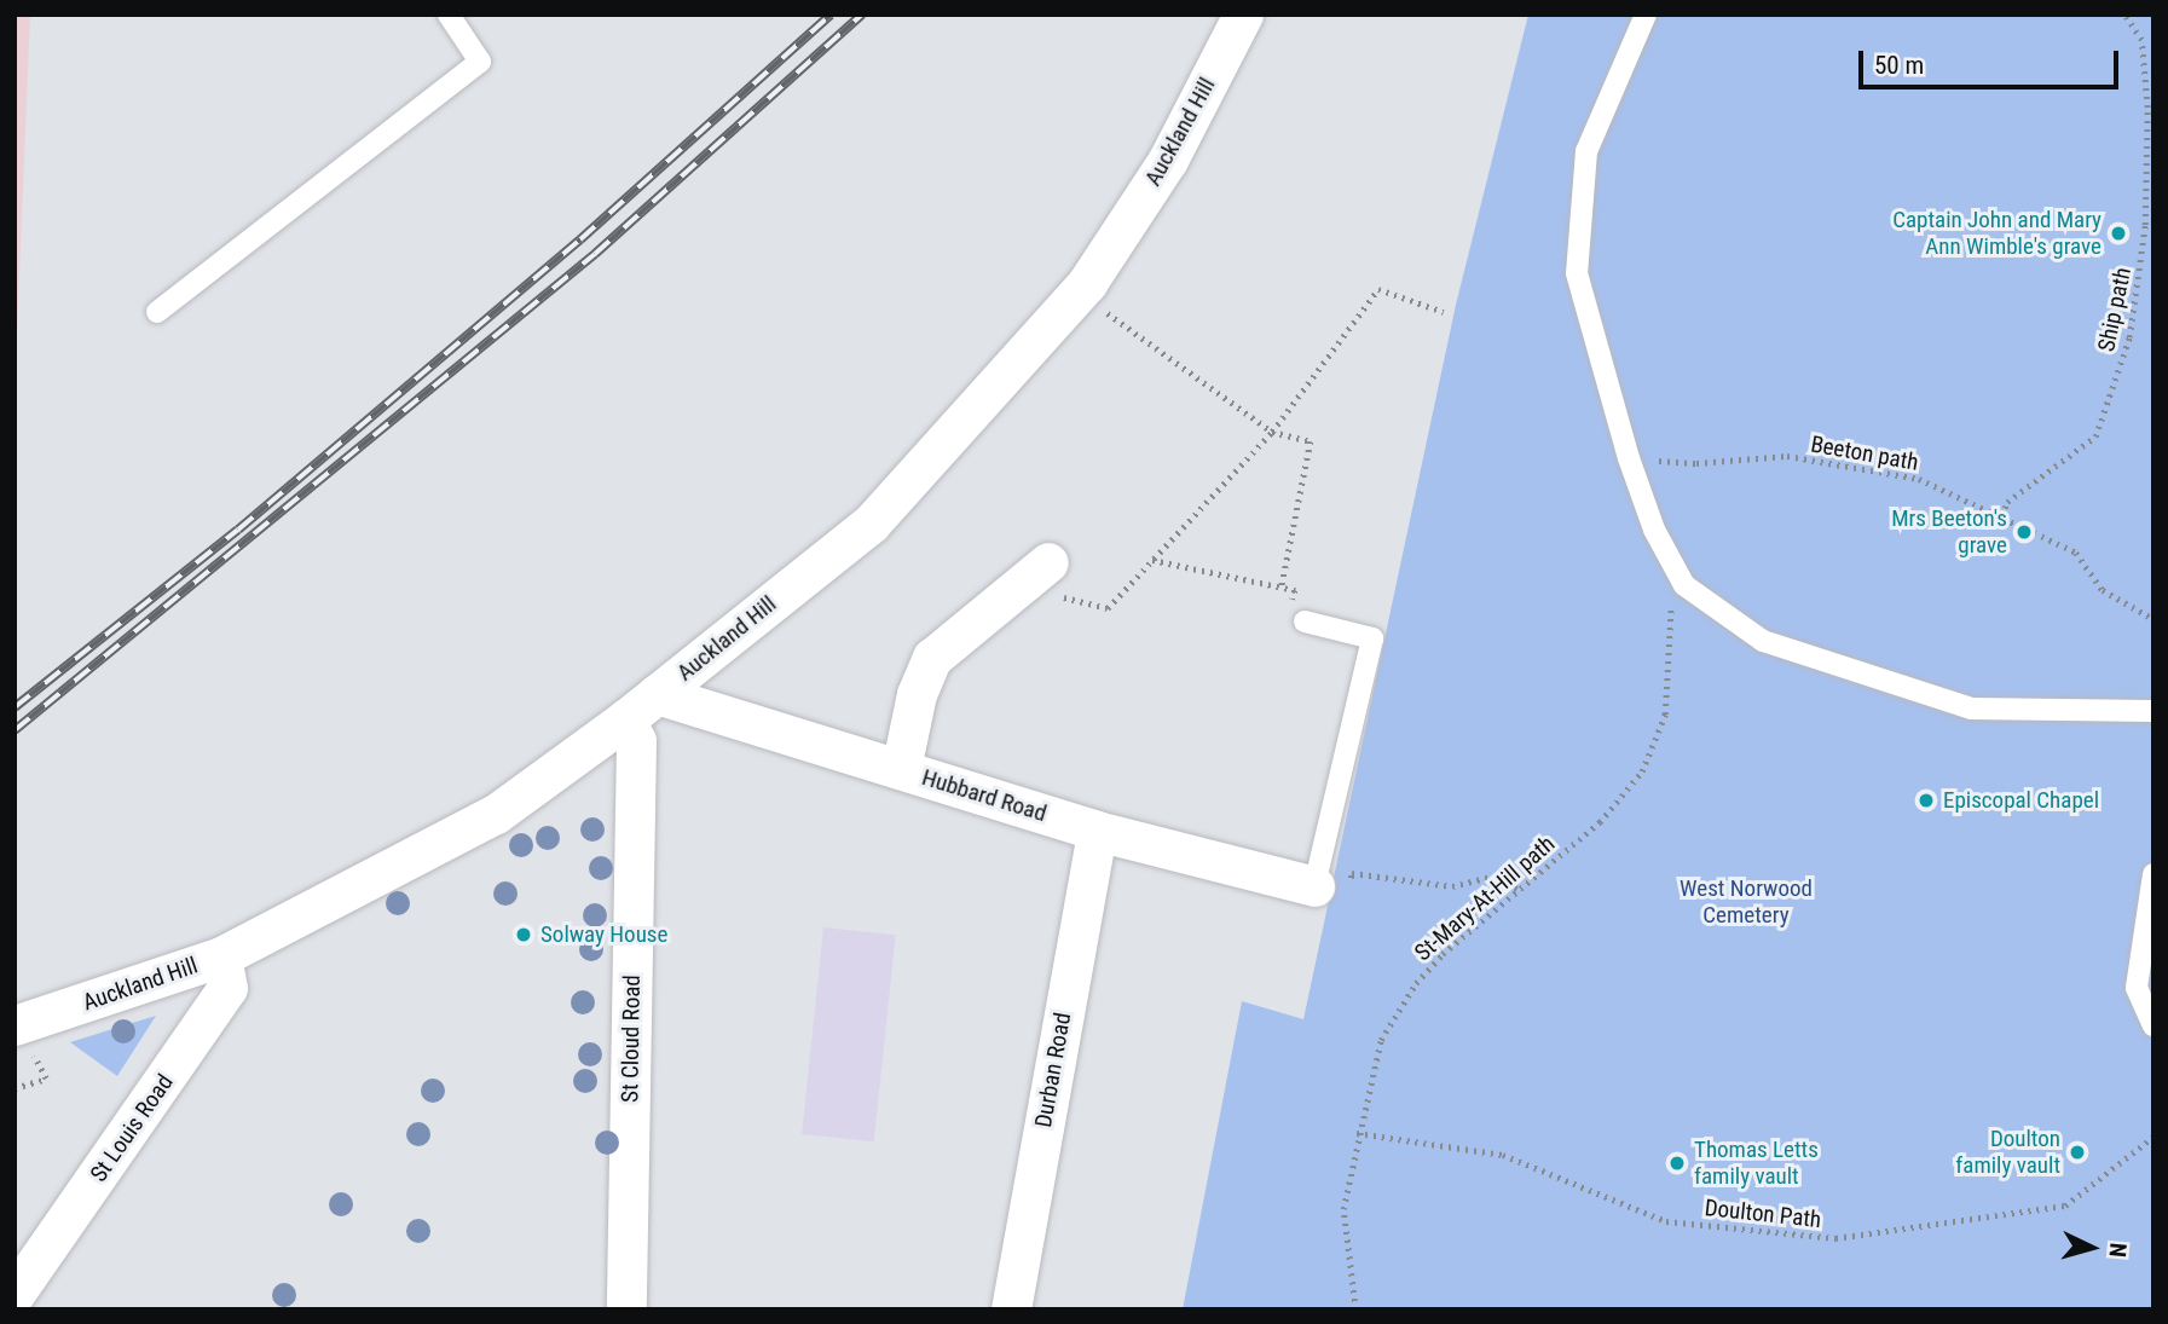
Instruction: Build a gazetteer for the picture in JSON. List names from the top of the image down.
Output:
{
  "streets": {
    "street": [
      "Auckland Hill",
      "Hubbard Road",
      "St Cloud Road",
      "Durban Road",
      "St Louis Road"
    ],
    "path": [
      "Ship path",
      "Beeton path",
      "St-Mary-At-Hill path",
      "Doulton Path"
    ]
  },
  "crossings": [
    ["Auckland Hill", "Hubbard Road"],
    ["Auckland Hill", "St Cloud Road"],
    ["Auckland Hill", "St Louis Road"],
    ["Ship path", "Beeton path"],
    ["Hubbard Road", "Durban Road"],
    ["St-Mary-At-Hill path", "Doulton Path"]
  ],
  "parks": ["West Norwood Cemetery"],
  "places": [
    "Captain John and Mary Ann Wimble's grave",
    "Mrs Beeton's grave",
    "Episcopal Chapel",
    "Solway House",
    "Doulton family vault",
    "Thomas Letts family vault"
  ],
  "scale_bar": "50 m",
  "north": "right"
}
